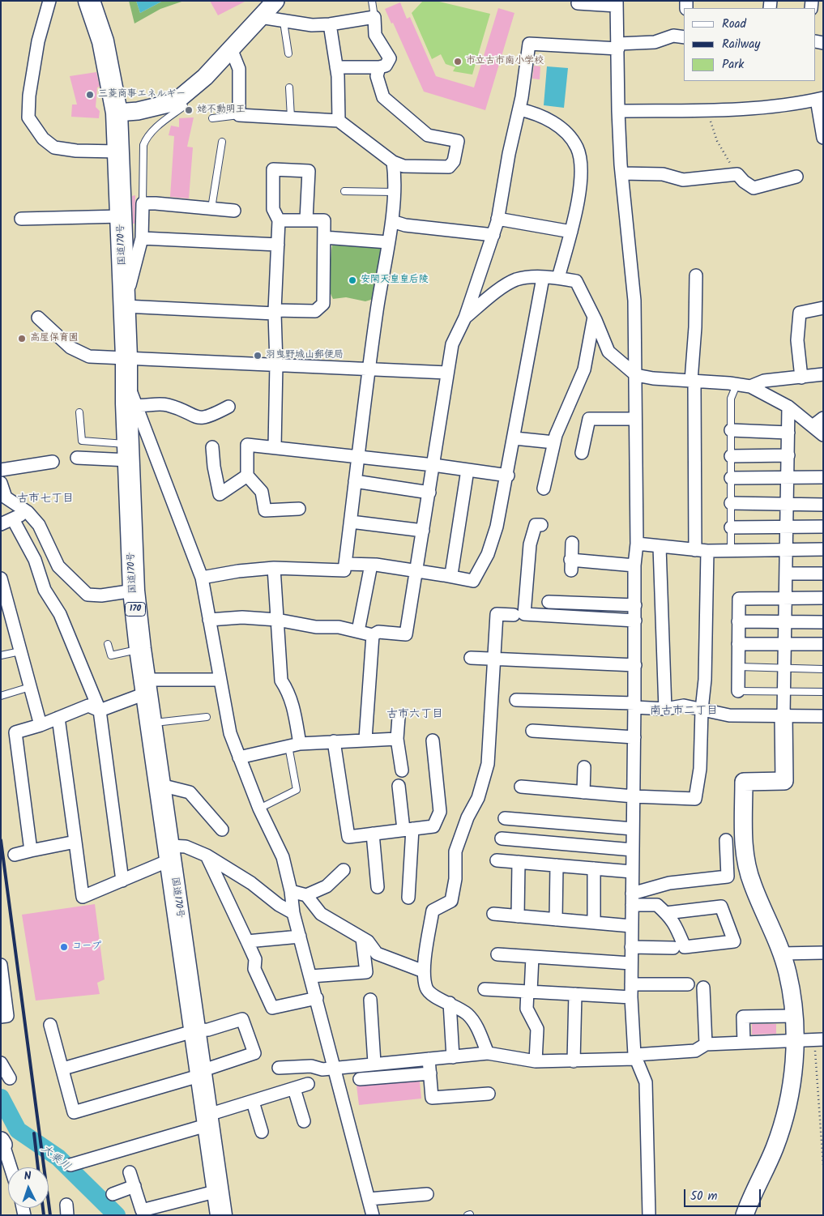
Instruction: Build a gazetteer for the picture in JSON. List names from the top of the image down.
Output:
{
  "streets": {
    "highway": ["国道170号", "170"]
  },
  "districts": ["古市七丁目", "南古市二丁目", "古市六丁目"],
  "water": ["大乗川"],
  "places": [
    "市立古市南小学校",
    "三菱商事エネルギー",
    "姥不動明王",
    "安閑天皇皇后陵",
    "高屋保育園",
    "羽曳野城山郵便局",
    "コープ"
  ],
  "legend": ["Road", "Railway", "Park"],
  "scale_bar": "50 m",
  "north": "top"
}
